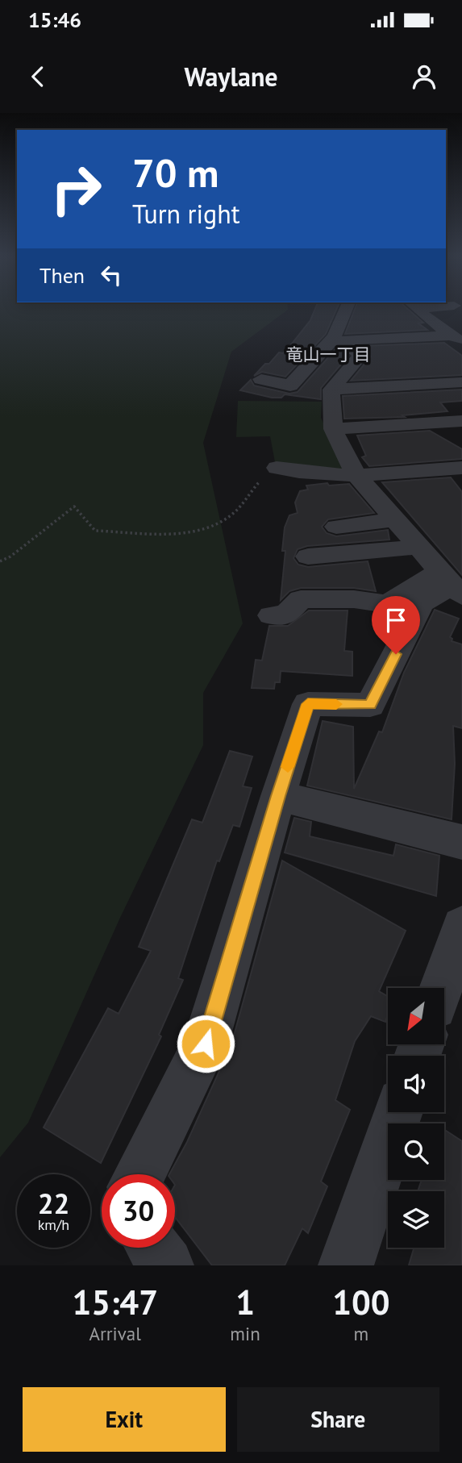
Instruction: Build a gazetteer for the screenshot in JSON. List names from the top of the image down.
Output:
{
  "districts": ["竜山一丁目"],
  "north": "bottom left",
  "page": {
    "status": "15:46",
    "header": "Waylane",
    "turn": ["70 m", "Turn right"],
    "then": "Then",
    "speed": "22 km/h",
    "limit": "30",
    "eta": [
      "15:47",
      "Arrival",
      "1",
      "min",
      "100",
      "m"
    ],
    "buttons": ["Exit", "Share"]
  }
}
